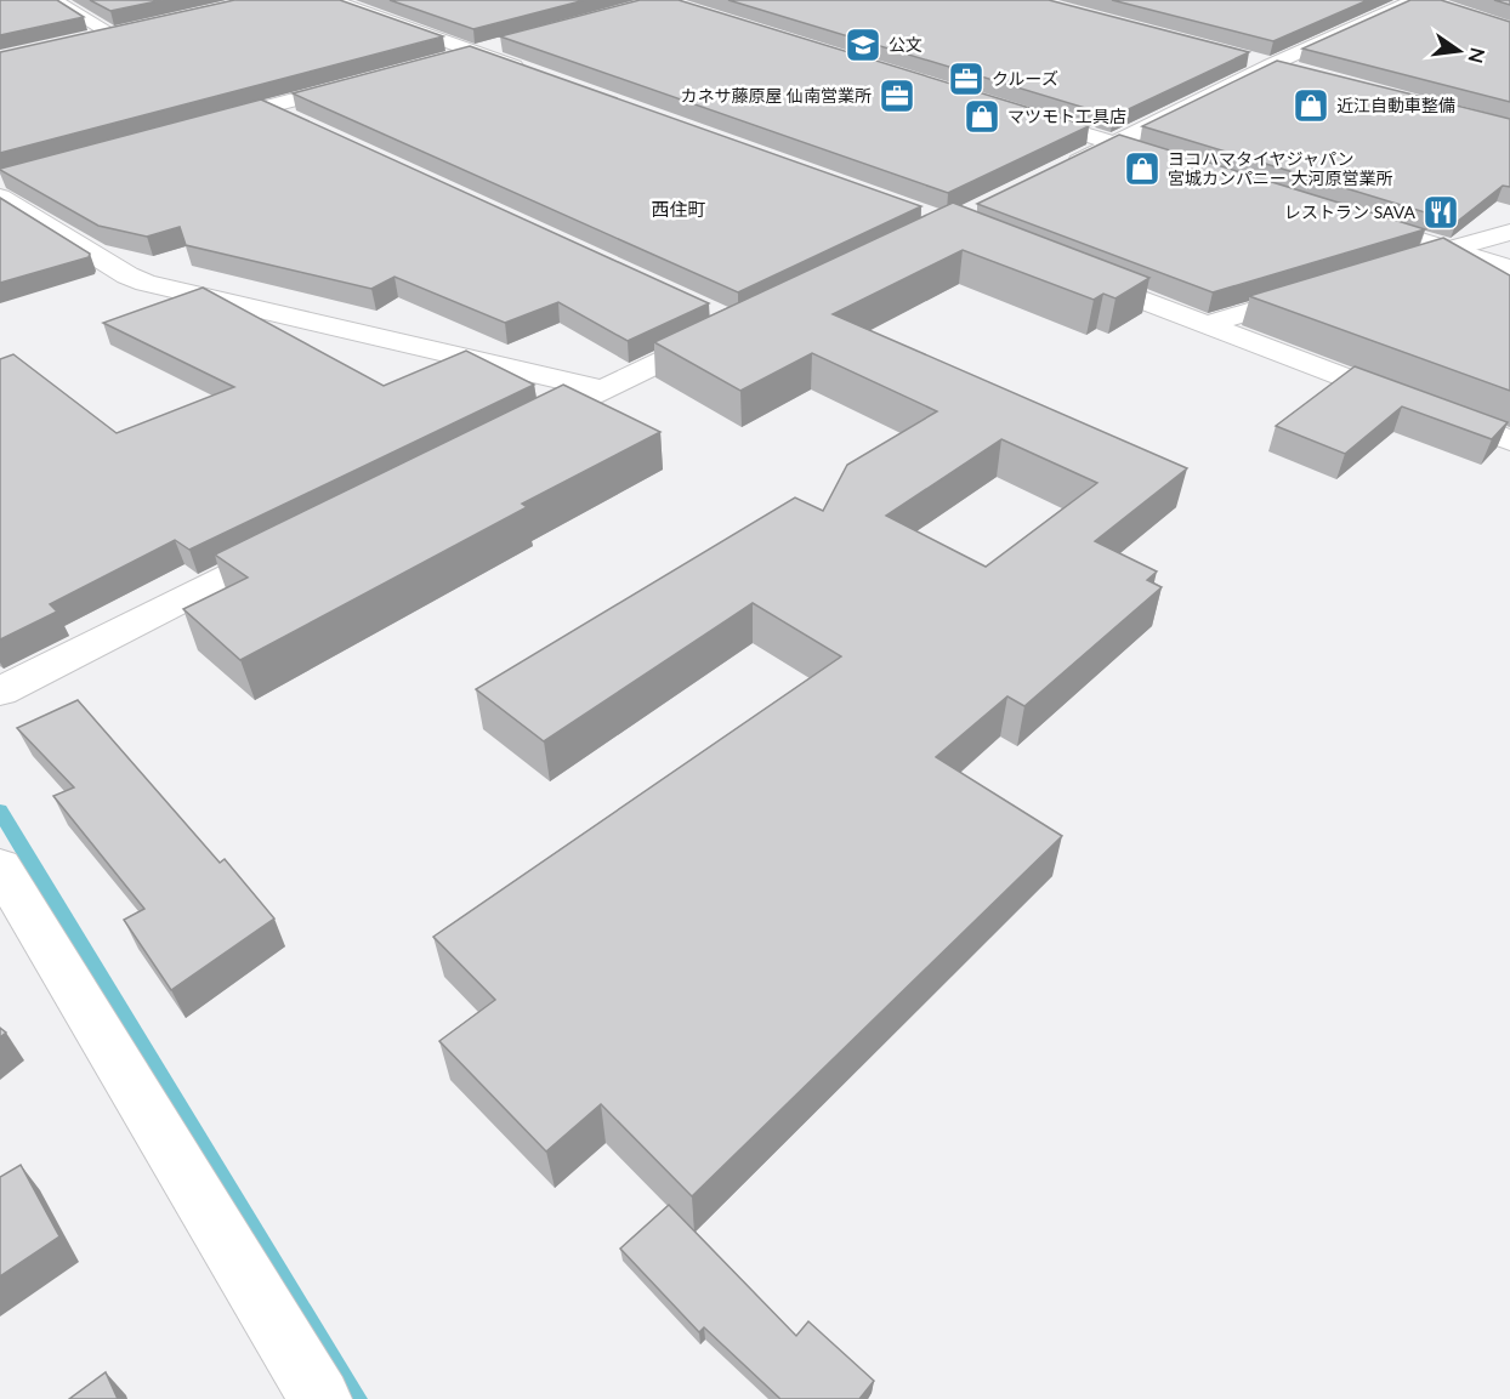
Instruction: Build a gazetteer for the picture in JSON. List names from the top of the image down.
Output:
{
  "districts": ["西住町"],
  "places": {
    "school or university": ["公文"],
    "office": ["クルーズ", "カネサ藤原屋 仙南営業所"],
    "shop": ["近江自動車整備", "マツモト工具店", "ヨコハマタイヤジャパン 宮城カンパニー 大河原営業所"],
    "restaurant": ["レストラン SAVA"]
  },
  "north": "right"
}
